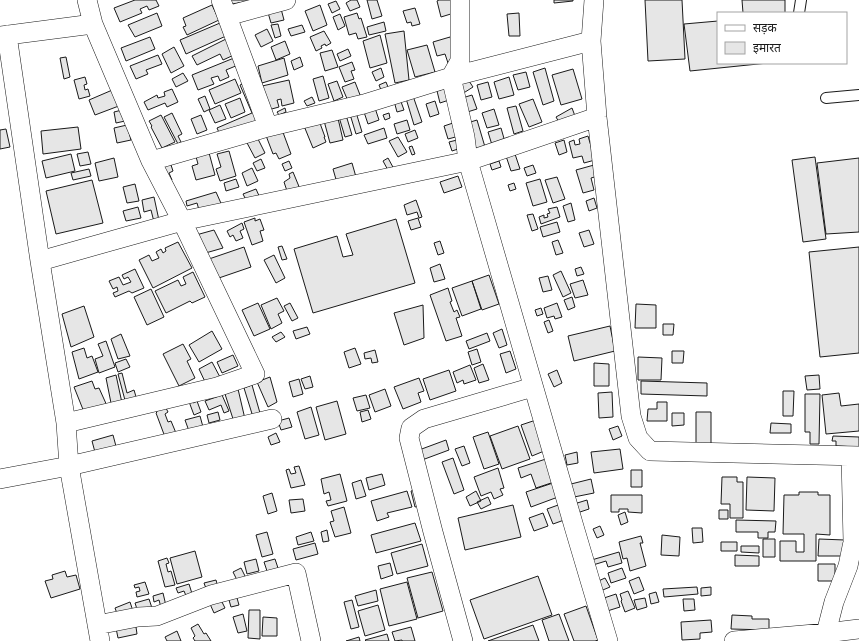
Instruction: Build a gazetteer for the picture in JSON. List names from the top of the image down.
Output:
{
  "legend": ["सड़क", "इमारत"]
}
